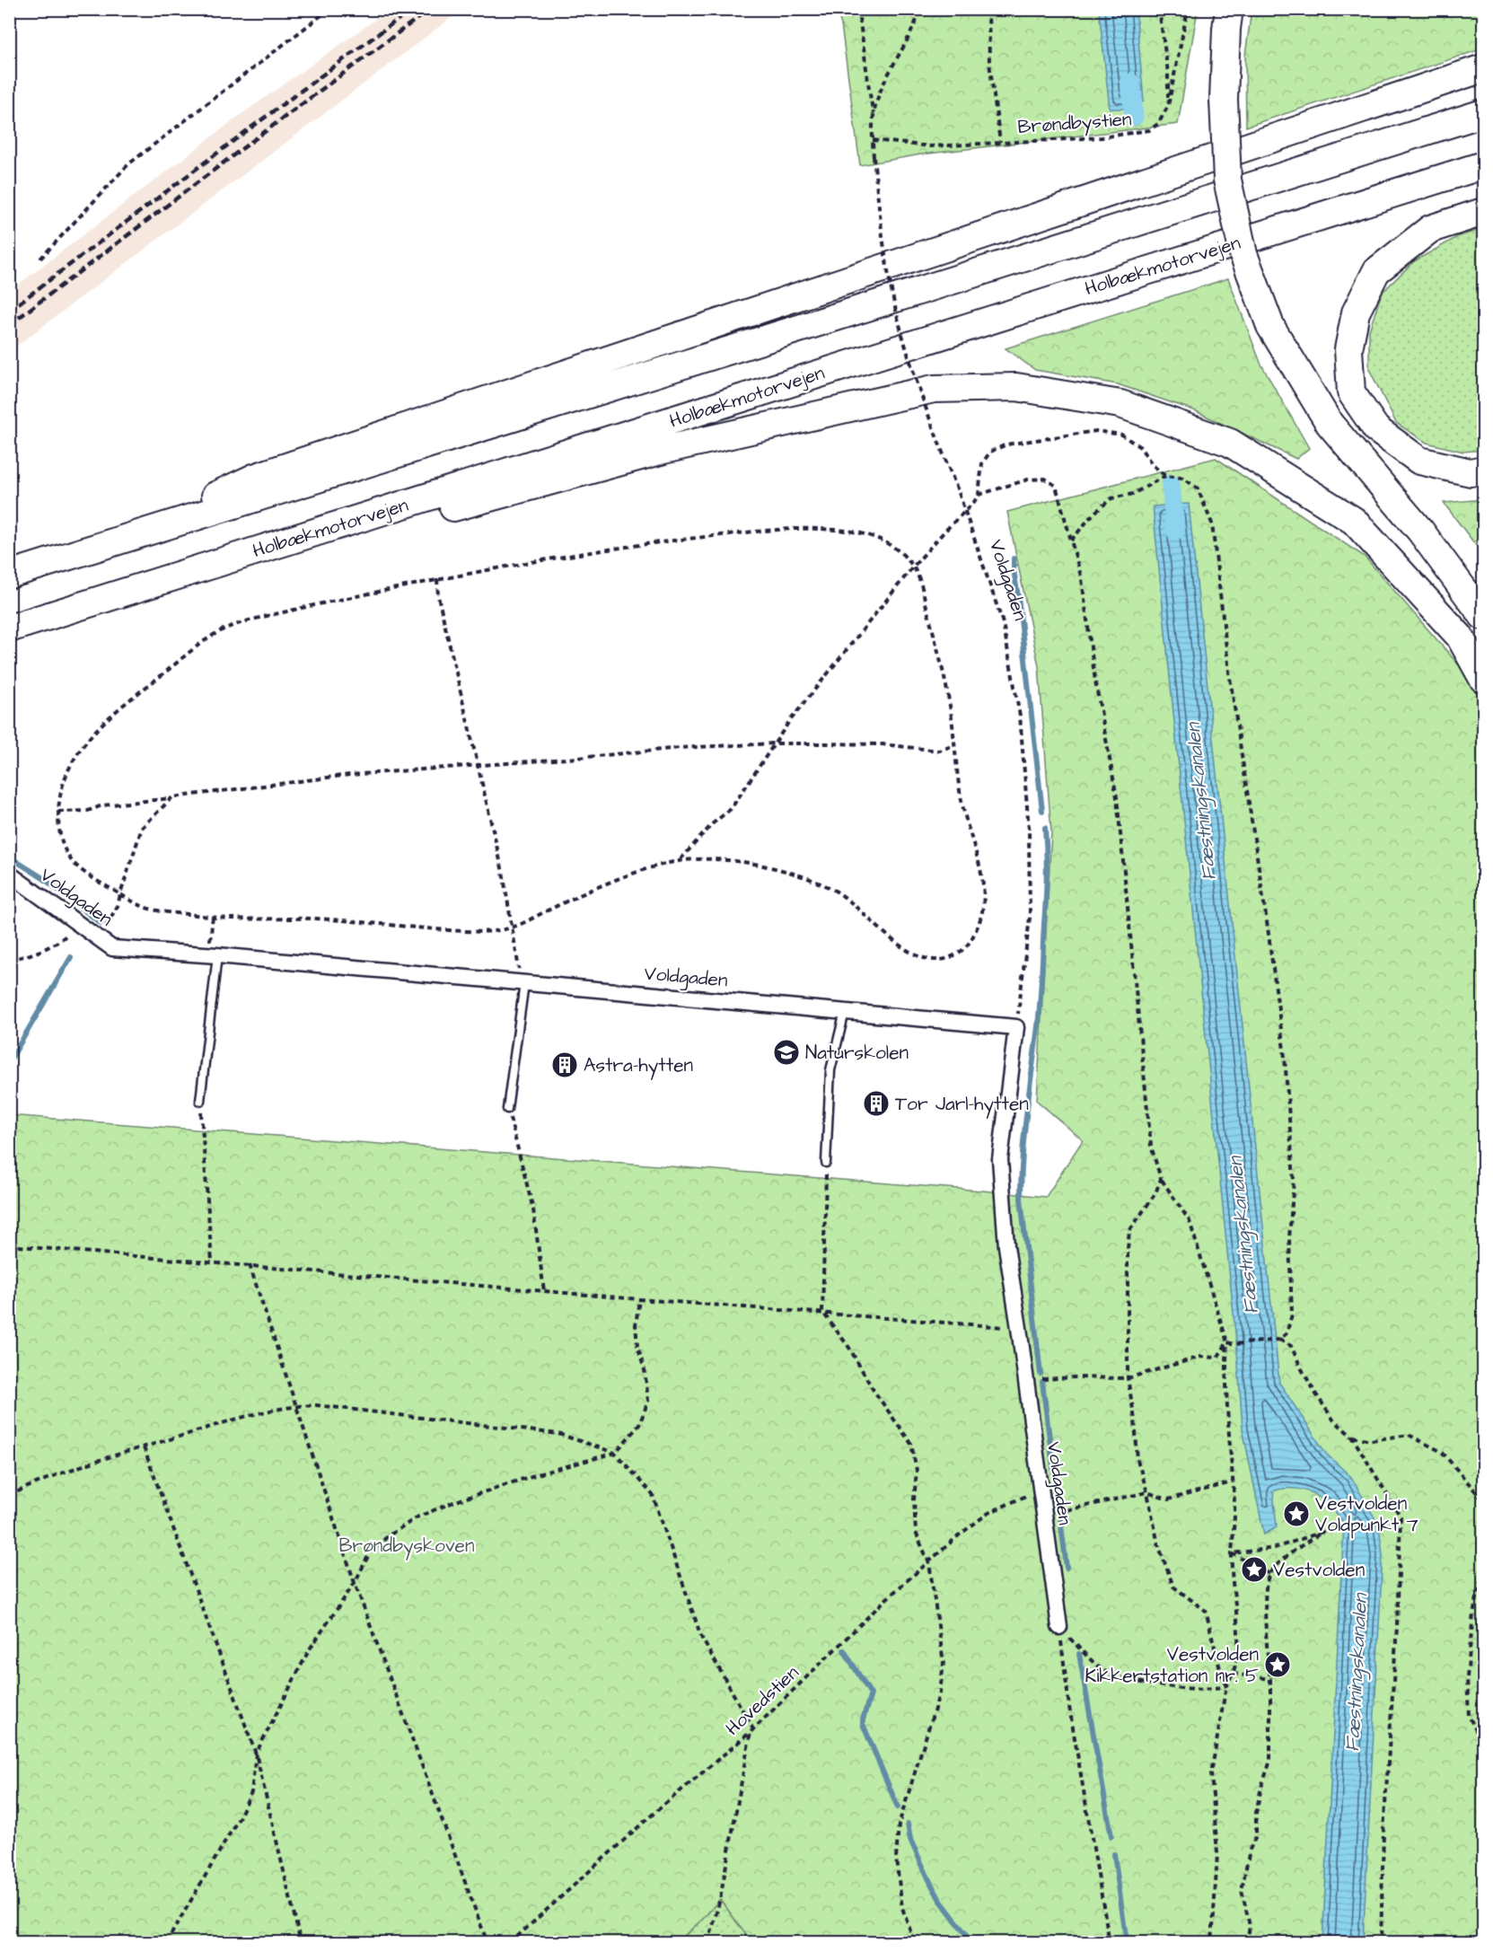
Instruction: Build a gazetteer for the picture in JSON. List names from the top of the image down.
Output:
{
  "streets": {
    "highway": ["Holbækmotorvejen"],
    "street": ["Voldgaden"],
    "path": ["Brøndbystien", "Hovedstien"]
  },
  "crossings": [
    ["Brøndbystien", "Voldgaden"],
    ["Voldgaden", "Hovedstien"]
  ],
  "water": ["Fæstningskanalen"],
  "parks": ["Brøndbyskoven"],
  "places": {
    "school or university": ["Naturskolen"],
    "building": ["Astra-hytten", "Tor Jarl-hytten"],
    "place": ["Vestvolden Voldpunkt 7", "Vestvolden", "Vestvolden Kikkertstation nr. 5"]
  }
}
